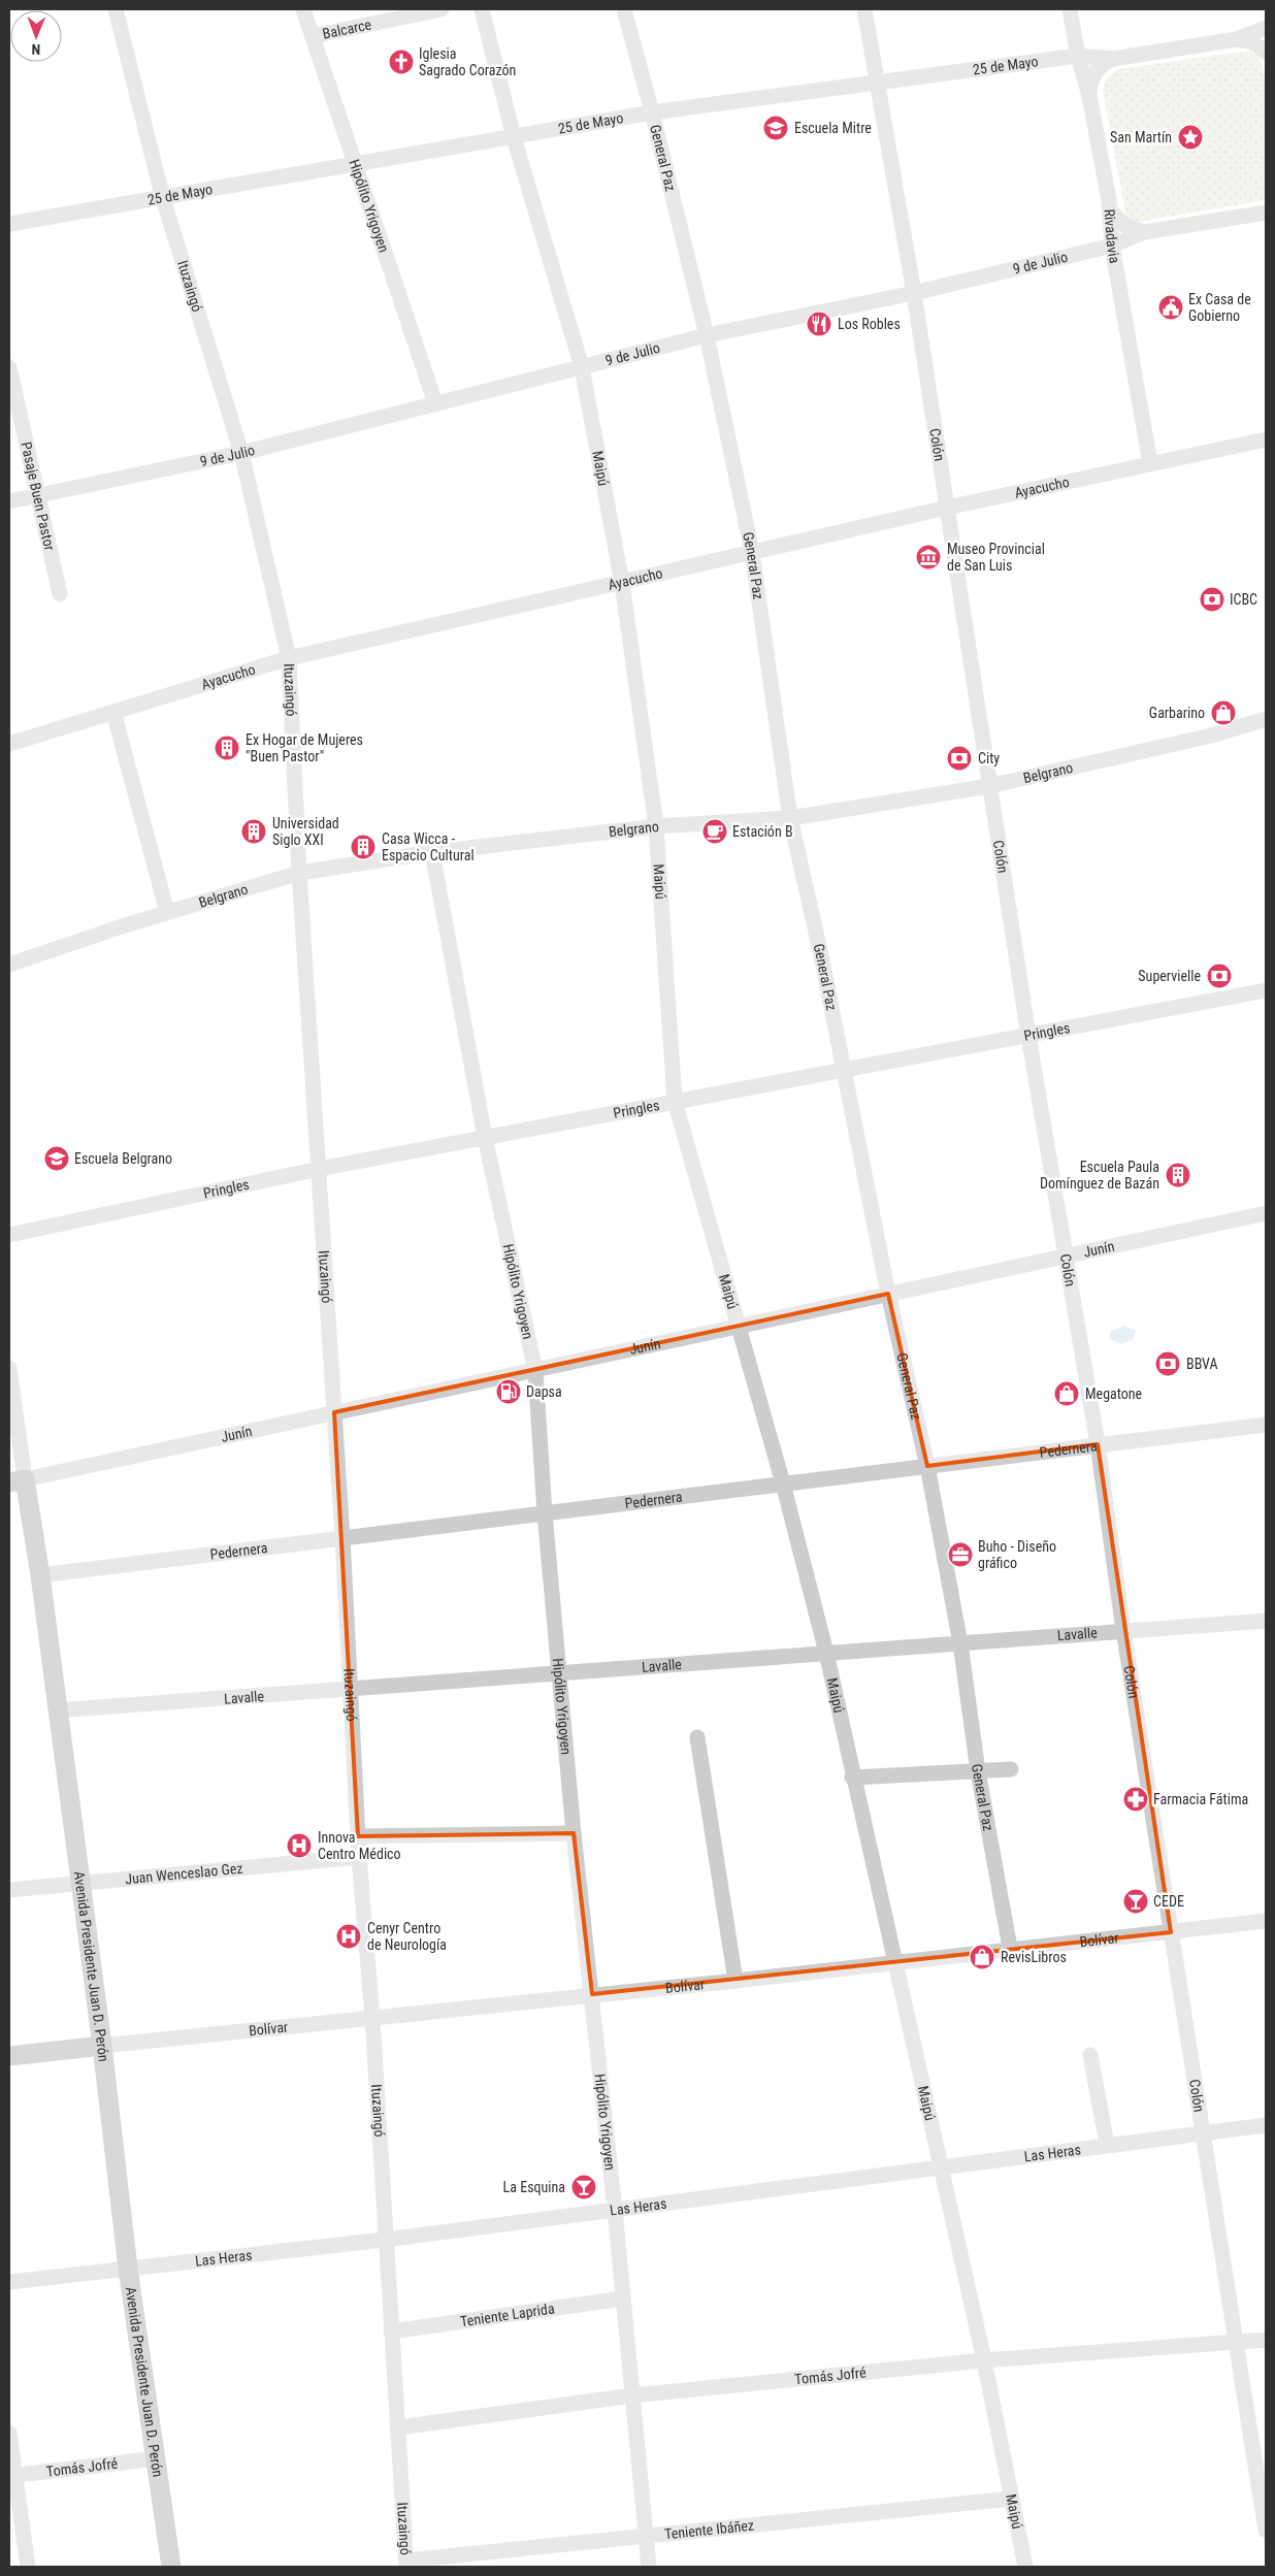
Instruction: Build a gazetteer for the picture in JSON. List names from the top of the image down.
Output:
{
  "streets": {
    "main road": ["Avenida Presidente Juan D. Perón"],
    "street": [
      "Balcarce",
      "25 de Mayo",
      "General Paz",
      "Hipólito Yrigoyen",
      "Rivadavia",
      "9 de Julio",
      "Ituzaingó",
      "Colón",
      "Maipú",
      "Ayacucho",
      "Pasaje Buen Pastor",
      "Belgrano",
      "Pringles",
      "Junín",
      "Pedernera",
      "Lavalle",
      "Juan Wenceslao Gez",
      "Bolívar",
      "Las Heras",
      "Teniente Laprida",
      "Tomás Jofré",
      "Teniente Ibáñez"
    ]
  },
  "crossings": [
    ["Balcarce", "Hipólito Yrigoyen"],
    ["25 de Mayo", "General Paz"],
    ["25 de Mayo", "Hipólito Yrigoyen"],
    ["25 de Mayo", "Rivadavia"],
    ["25 de Mayo", "Ituzaingó"],
    ["25 de Mayo", "Colón"],
    ["25 de Mayo", "Maipú"],
    ["General Paz", "9 de Julio"],
    ["General Paz", "Ayacucho"],
    ["General Paz", "Belgrano"],
    ["General Paz", "Pringles"],
    ["General Paz", "Junín"],
    ["General Paz", "Pedernera"],
    ["General Paz", "Lavalle"],
    ["General Paz", "Bolívar"],
    ["Hipólito Yrigoyen", "9 de Julio"],
    ["Hipólito Yrigoyen", "Belgrano"],
    ["Hipólito Yrigoyen", "Pringles"],
    ["Hipólito Yrigoyen", "Junín"],
    ["Hipólito Yrigoyen", "Pedernera"],
    ["Hipólito Yrigoyen", "Lavalle"],
    ["Hipólito Yrigoyen", "Bolívar"],
    ["Hipólito Yrigoyen", "Las Heras"],
    ["Hipólito Yrigoyen", "Teniente Laprida"],
    ["Hipólito Yrigoyen", "Tomás Jofré"],
    ["Hipólito Yrigoyen", "Teniente Ibáñez"],
    ["Rivadavia", "9 de Julio"],
    ["Rivadavia", "Ayacucho"],
    ["9 de Julio", "Ituzaingó"],
    ["9 de Julio", "Colón"],
    ["9 de Julio", "Maipú"],
    ["9 de Julio", "Pasaje Buen Pastor"],
    ["Ituzaingó", "Ayacucho"],
    ["Ituzaingó", "Belgrano"],
    ["Ituzaingó", "Pringles"],
    ["Ituzaingó", "Junín"],
    ["Ituzaingó", "Pedernera"],
    ["Ituzaingó", "Lavalle"],
    ["Ituzaingó", "Juan Wenceslao Gez"],
    ["Ituzaingó", "Bolívar"],
    ["Ituzaingó", "Las Heras"],
    ["Ituzaingó", "Teniente Laprida"],
    ["Ituzaingó", "Tomás Jofré"],
    ["Ituzaingó", "Teniente Ibáñez"],
    ["Colón", "Ayacucho"],
    ["Colón", "Belgrano"],
    ["Colón", "Pringles"],
    ["Colón", "Junín"],
    ["Colón", "Pedernera"],
    ["Colón", "Lavalle"],
    ["Colón", "Bolívar"],
    ["Colón", "Las Heras"],
    ["Colón", "Tomás Jofré"],
    ["Maipú", "Ayacucho"],
    ["Maipú", "Belgrano"],
    ["Maipú", "Pringles"],
    ["Maipú", "Junín"],
    ["Maipú", "Pedernera"],
    ["Maipú", "Lavalle"],
    ["Maipú", "Bolívar"],
    ["Maipú", "Las Heras"],
    ["Maipú", "Tomás Jofré"],
    ["Maipú", "Teniente Ibáñez"],
    ["Junín", "Avenida Presidente Juan D. Perón"],
    ["Pedernera", "Avenida Presidente Juan D. Perón"],
    ["Lavalle", "Avenida Presidente Juan D. Perón"],
    ["Juan Wenceslao Gez", "Avenida Presidente Juan D. Perón"],
    ["Bolívar", "Avenida Presidente Juan D. Perón"],
    ["Avenida Presidente Juan D. Perón", "Las Heras"],
    ["Avenida Presidente Juan D. Perón", "Tomás Jofré"]
  ],
  "places": {
    "church": ["Iglesia Sagrado Corazón"],
    "school or university": ["Escuela Mitre", "Escuela Belgrano"],
    "place": ["San Martín"],
    "public building": ["Ex Casa de Gobierno"],
    "restaurant": ["Los Robles"],
    "museum": ["Museo Provincial de San Luis"],
    "bank": [
      "ICBC",
      "City",
      "Supervielle",
      "BBVA"
    ],
    "shop": ["Garbarino", "Megatone", "RevisLibros"],
    "building": [
      "Ex Hogar de Mujeres \"Buen Pastor\"",
      "Universidad Siglo XXI",
      "Casa Wicca - Espacio Cultural",
      "Escuela Paula Domínguez de Bazán"
    ],
    "cafe": ["Estación B"],
    "fuel station": ["Dapsa"],
    "office": ["Buho - Diseño gráfico"],
    "pharmacy": ["Farmacia Fátima"],
    "hospital": ["Innova Centro Médico", "Cenyr Centro de Neurología"],
    "bar": ["CEDE", "La Esquina"]
  },
  "north": "bottom"
}
